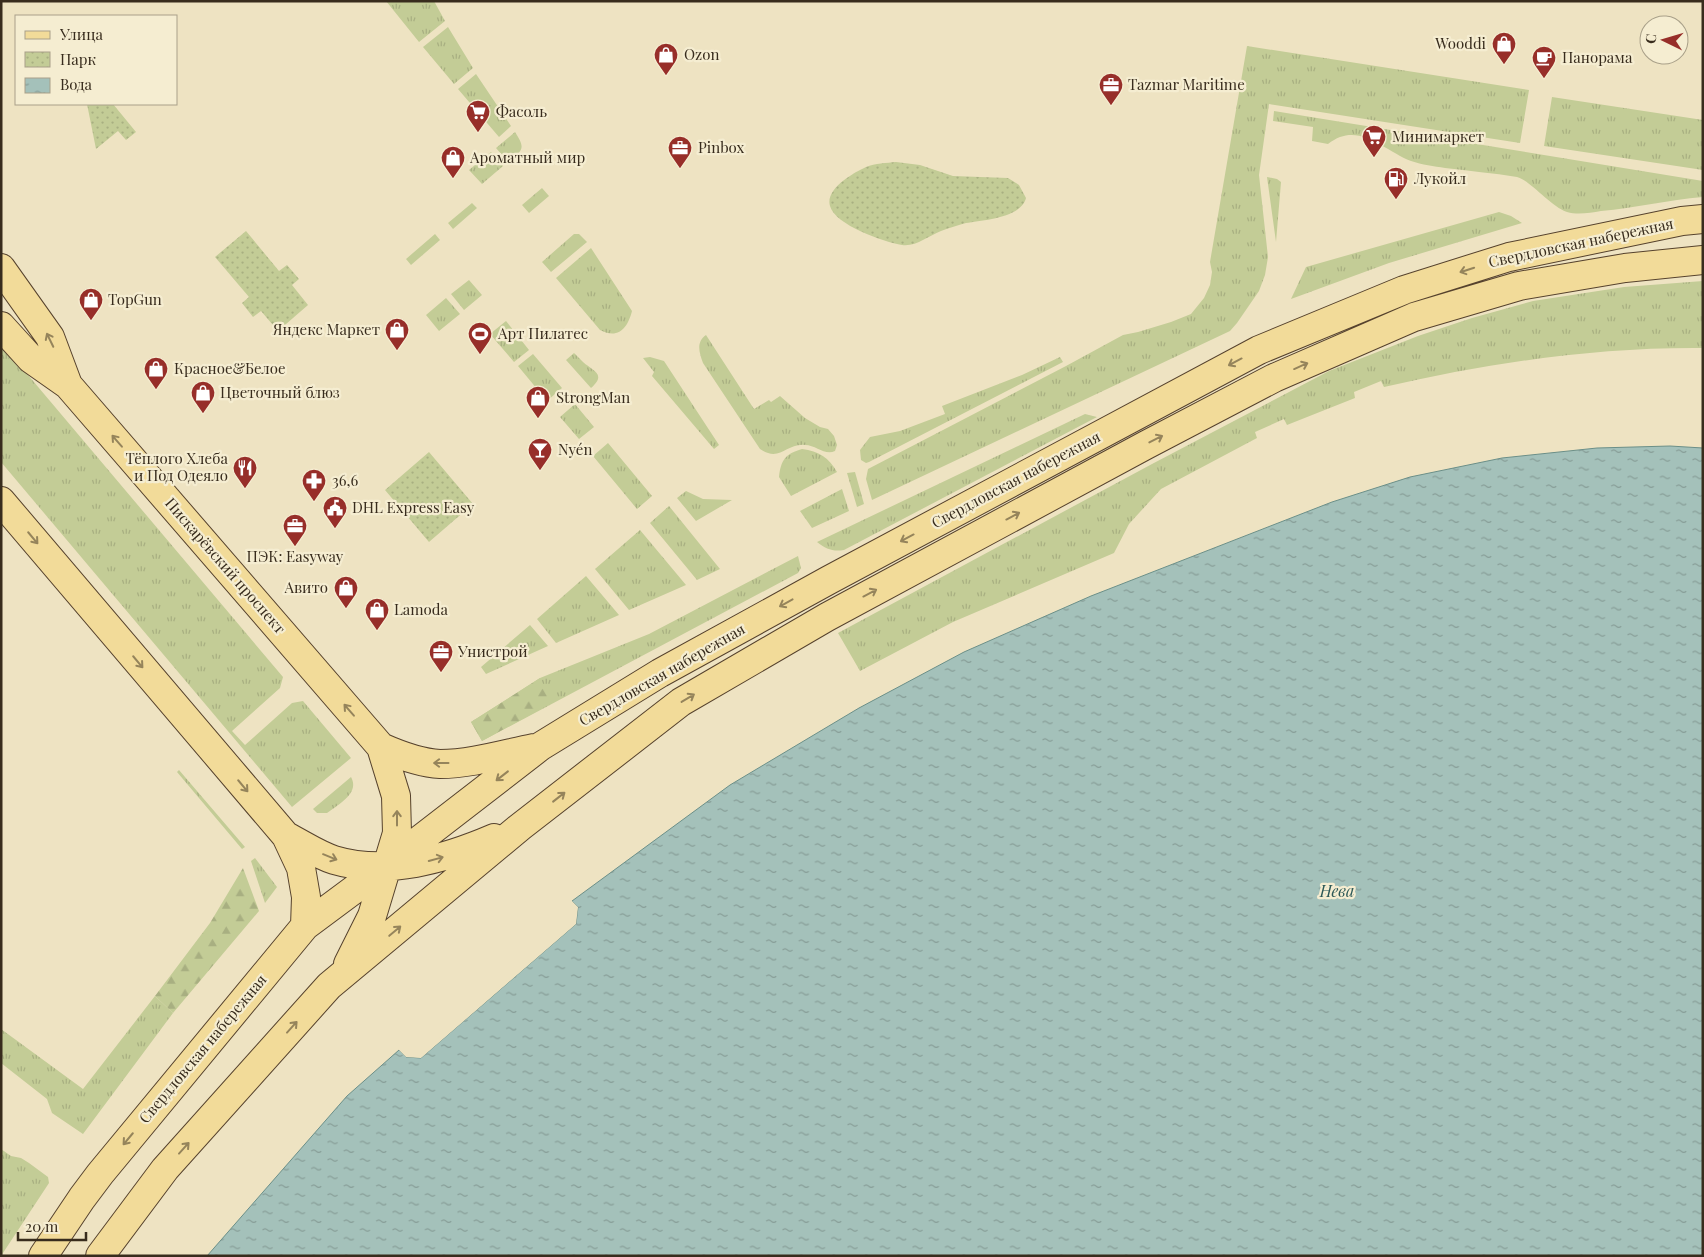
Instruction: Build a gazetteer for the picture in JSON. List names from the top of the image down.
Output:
{
  "streets": {
    "main road": ["Свердловская набережная", "Пискарёвский проспект"]
  },
  "crossings": [
    ["Свердловская набережная", "Пискарёвский проспект"]
  ],
  "water": ["Нева"],
  "places": {
    "shop": [
      "Wooddi",
      "Ozon",
      "Ароматный мир",
      "TopGun",
      "Яндекс Маркет",
      "Красное&Белое",
      "Цветочный блюз",
      "StrongMan",
      "Авито",
      "Lamoda"
    ],
    "cafe": ["Панорама"],
    "office": [
      "Tazmar Maritime",
      "Pinbox",
      "ПЭК: Easyway",
      "Унистрой"
    ],
    "supermarket": ["Фасоль", "Минимаркет"],
    "fuel station": ["Лукойл"],
    "sports": ["Арт Пилатес"],
    "bar": ["Nyén"],
    "restaurant": ["Тёплого Хлеба и Под Одеяло"],
    "pharmacy": ["36,6"],
    "public building": ["DHL Express Easy"]
  },
  "legend": ["Улица", "Парк", "Вода"],
  "scale_bar": "20 m",
  "north": "left"
}
